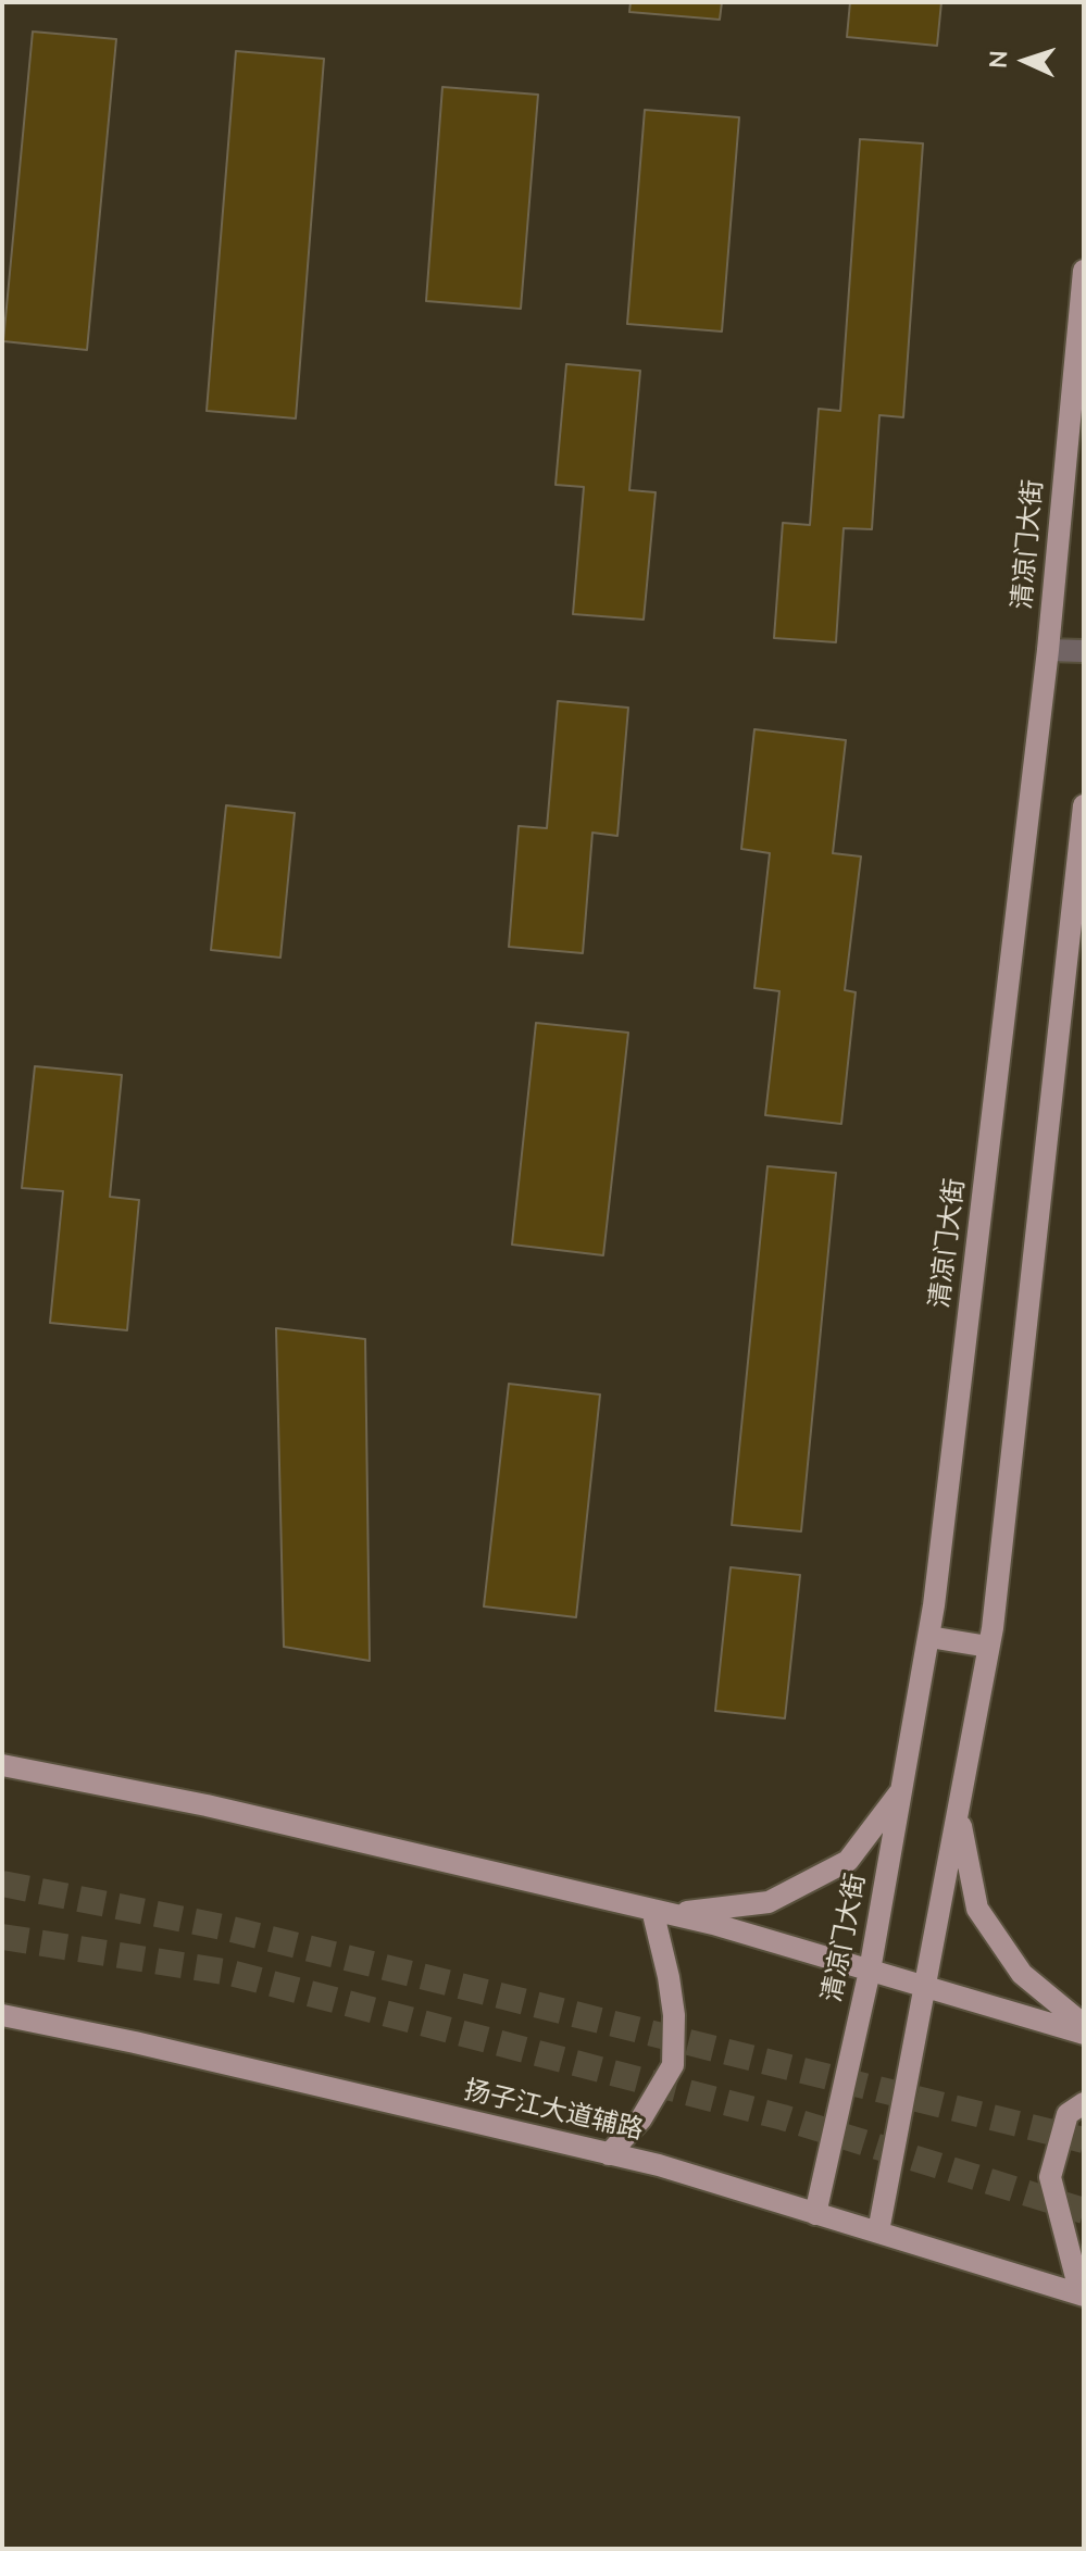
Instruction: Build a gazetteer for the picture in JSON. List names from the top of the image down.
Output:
{
  "streets": {
    "main road": ["清凉门大街", "扬子江大道辅路"]
  },
  "crossings": [
    ["清凉门大街", "扬子江大道辅路"]
  ],
  "north": "left"
}
